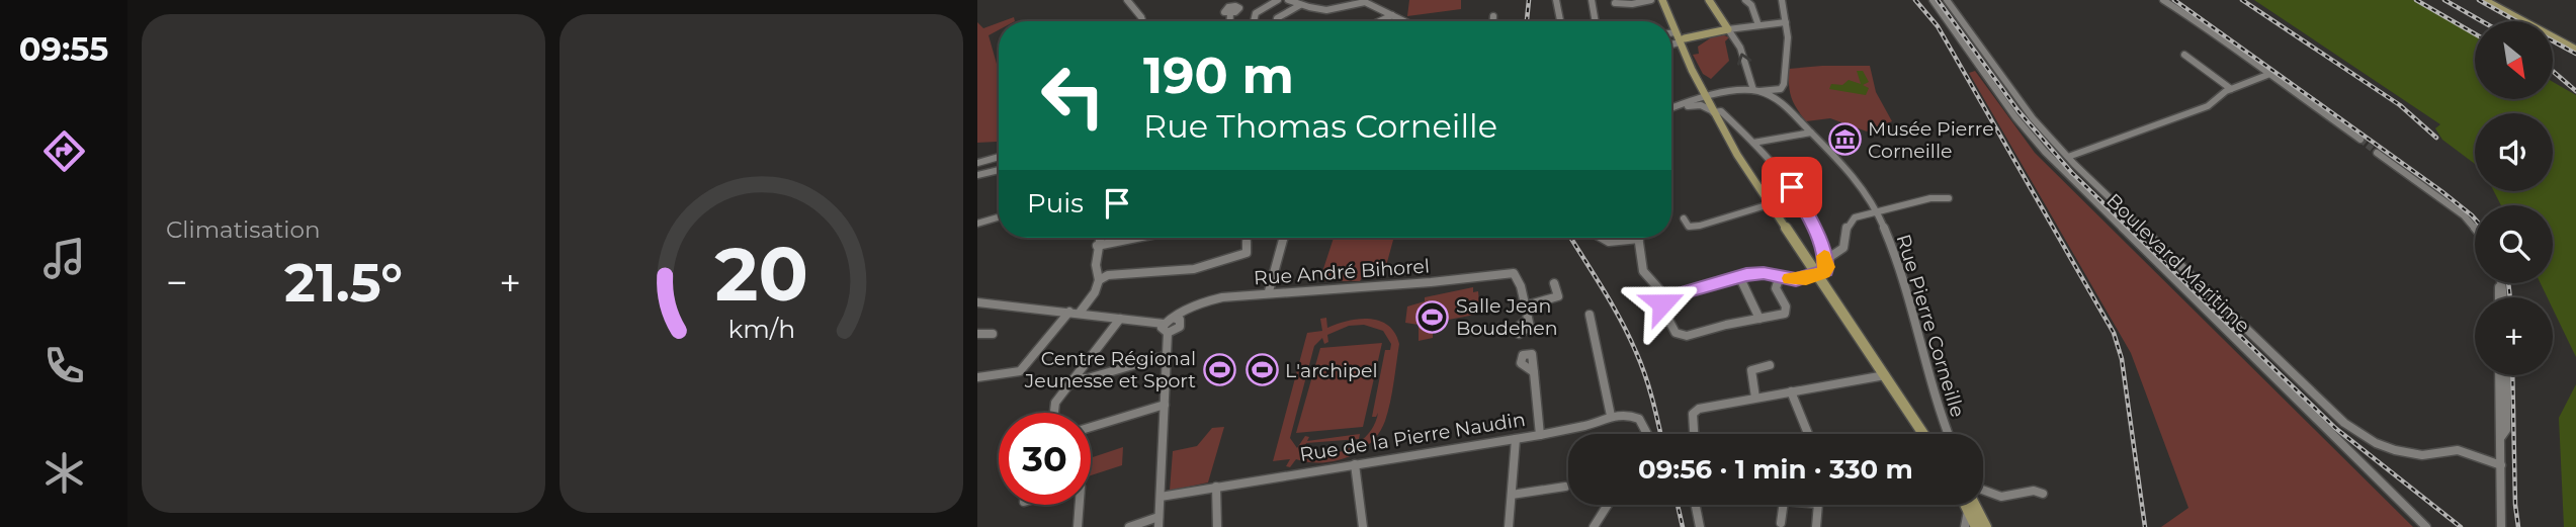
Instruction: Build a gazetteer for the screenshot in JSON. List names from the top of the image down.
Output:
{
  "streets": {
    "street": [
      "Boulevard Maritime",
      "Rue André Bihorel",
      "Rue Pierre Corneille",
      "Rue de la Pierre Naudin"
    ]
  },
  "places": {
    "museum": ["Musée Pierre Corneille"],
    "sports": ["Salle Jean Boudehen", "Centre Régional Jeunesse et Sport", "L'archipel"]
  },
  "north": "bottom right",
  "page": {
    "tabs": "09:55",
    "tile": "Climatisation",
    "map_buttons": "+",
    "turn": ["190 m", "Rue Thomas Corneille"],
    "then": "Puis",
    "heat": ["−", "21.5°", "+"],
    "limit": "30",
    "trip": "09:56 · 1 min · 330 m",
    "gauge": ["20", "km/h"]
  }
}
